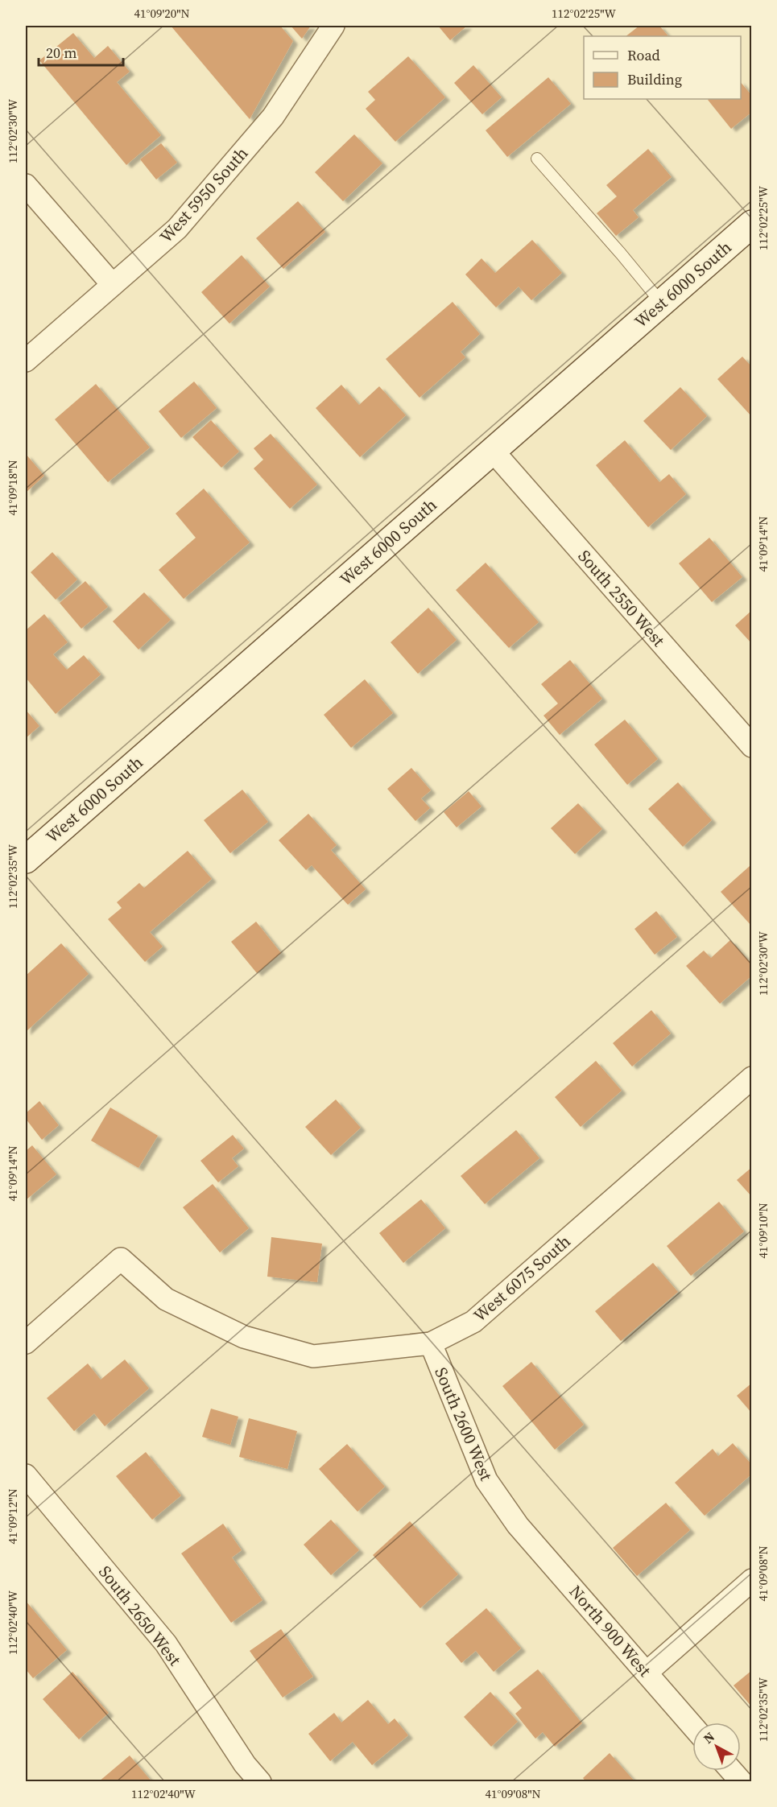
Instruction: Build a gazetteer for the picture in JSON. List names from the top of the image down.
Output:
{
  "streets": {
    "street": [
      "West 5950 South",
      "West 6000 South",
      "South 2550 West",
      "West 6075 South",
      "South 2600 West",
      "South 2650 West",
      "North 900 West"
    ]
  },
  "crossings": [
    ["West 6000 South", "South 2550 West"],
    ["West 6075 South", "South 2600 West"],
    ["South 2600 West", "North 900 West"]
  ],
  "legend": ["Road", "Building"],
  "scale_bar": "20 m",
  "north": "top left",
  "coordinates": [
    "41°09'20\"N",
    "112°02'25\"W",
    "112°02'30\"W",
    "41°09'18\"N",
    "41°09'14\"N",
    "112°02'35\"W",
    "41°09'10\"N",
    "41°09'12\"N",
    "41°09'08\"N",
    "112°02'40\"W"
  ]
}
